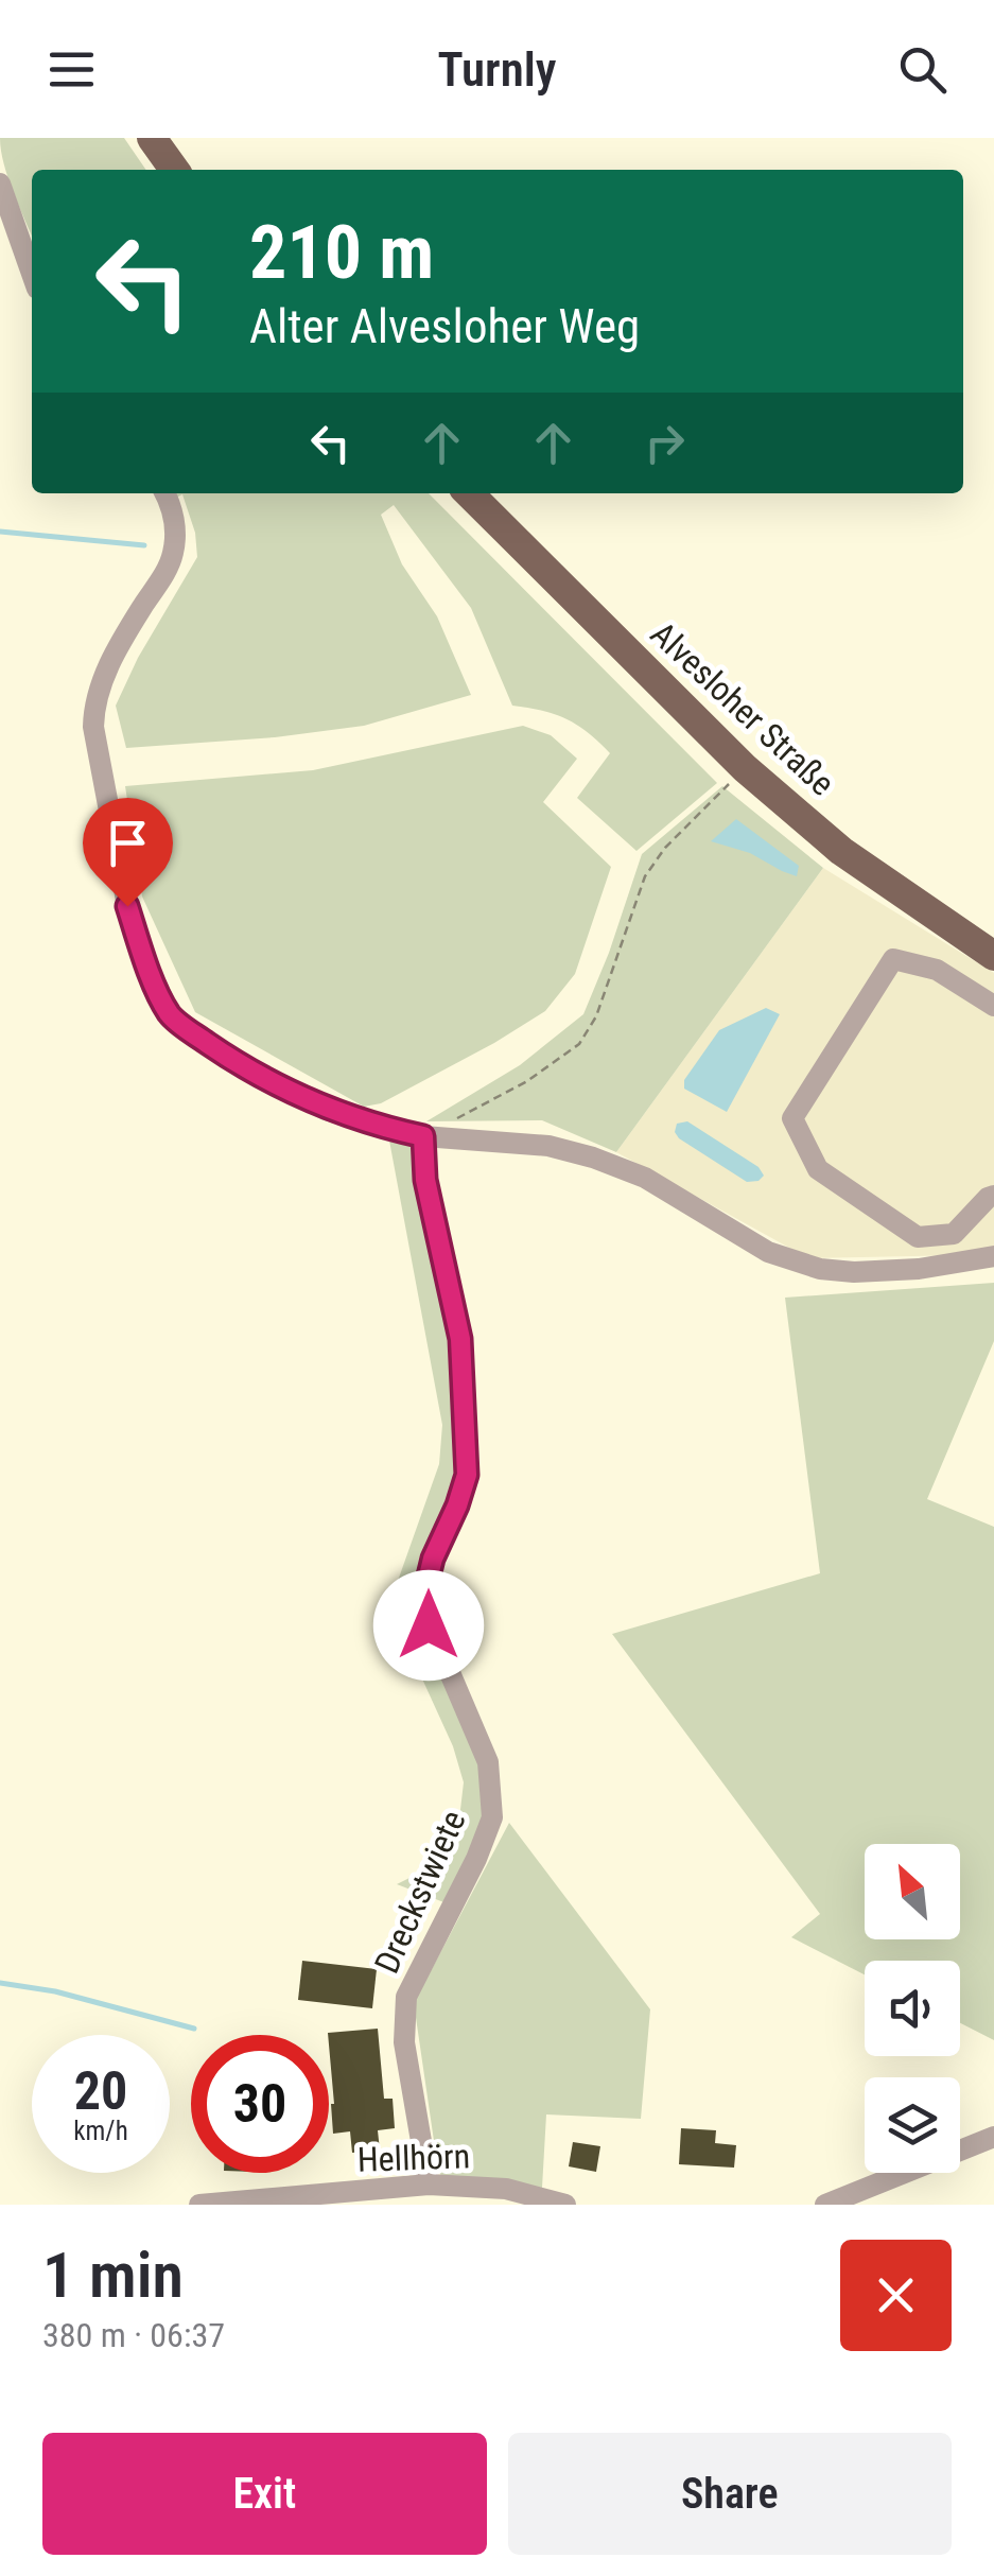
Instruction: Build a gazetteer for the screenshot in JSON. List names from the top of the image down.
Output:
{
  "streets": {
    "main road": ["Alvesloher Straße"],
    "street": ["Dreckstwiete", "Hellhörn"]
  },
  "crossings": [
    ["Dreckstwiete", "Hellhörn"]
  ],
  "north": "top left",
  "page": {
    "header": "Turnly",
    "turn": ["210 m", "Alter Alvesloher Weg"],
    "speed": "20 km/h",
    "limit": "30",
    "heading": ["1 min", "380 m · 06:37"],
    "buttons": ["Exit", "Share"]
  }
}
